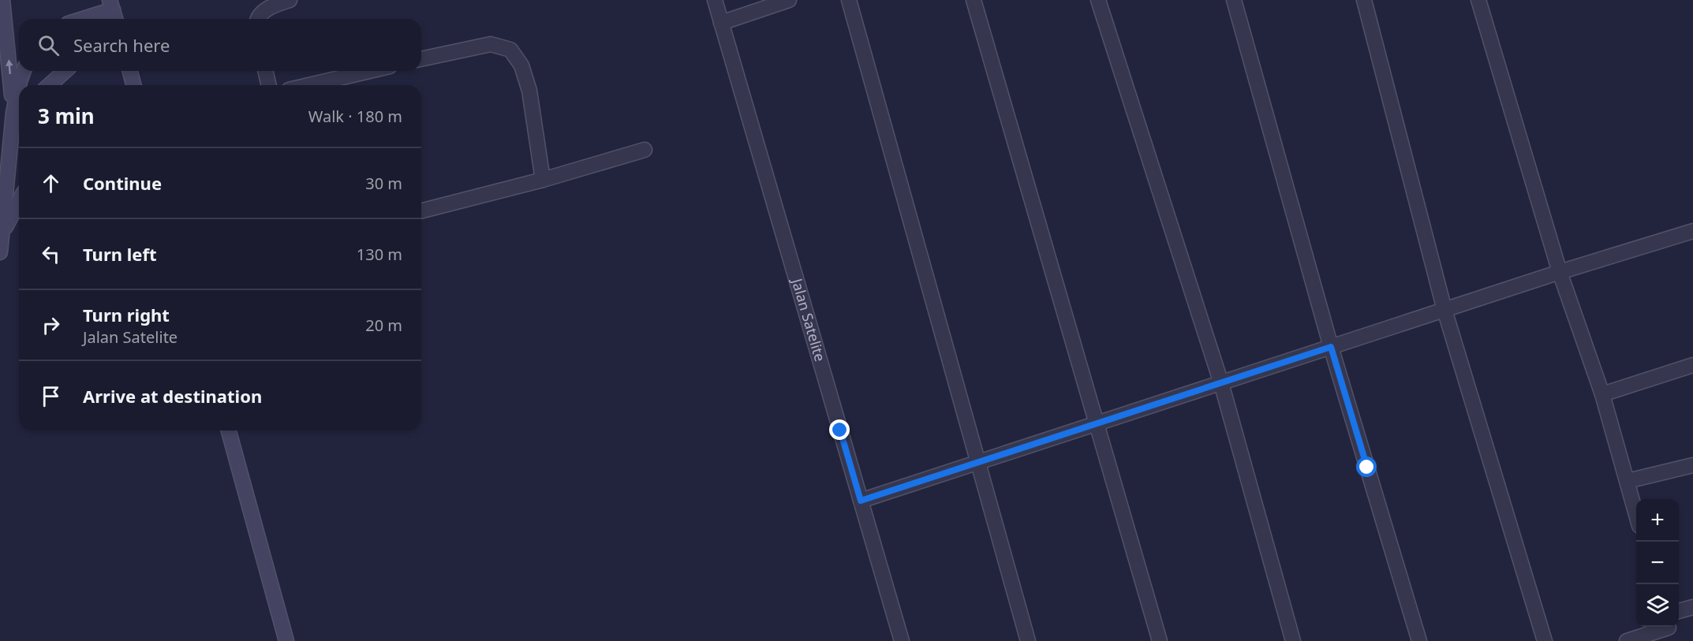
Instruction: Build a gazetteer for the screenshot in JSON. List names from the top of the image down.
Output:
{
  "streets": {
    "street": ["Jalan Satelite"]
  },
  "page": {
    "search": "Search here",
    "heading": ["3 min", "Walk · 180 m"],
    "list": [
      ["Continue", "30 m"],
      ["Turn left", "130 m"],
      ["Turn right", "Jalan Satelite", "20 m"],
      "Arrive at destination"
    ],
    "map_buttons": ["+", "−"]
  }
}
